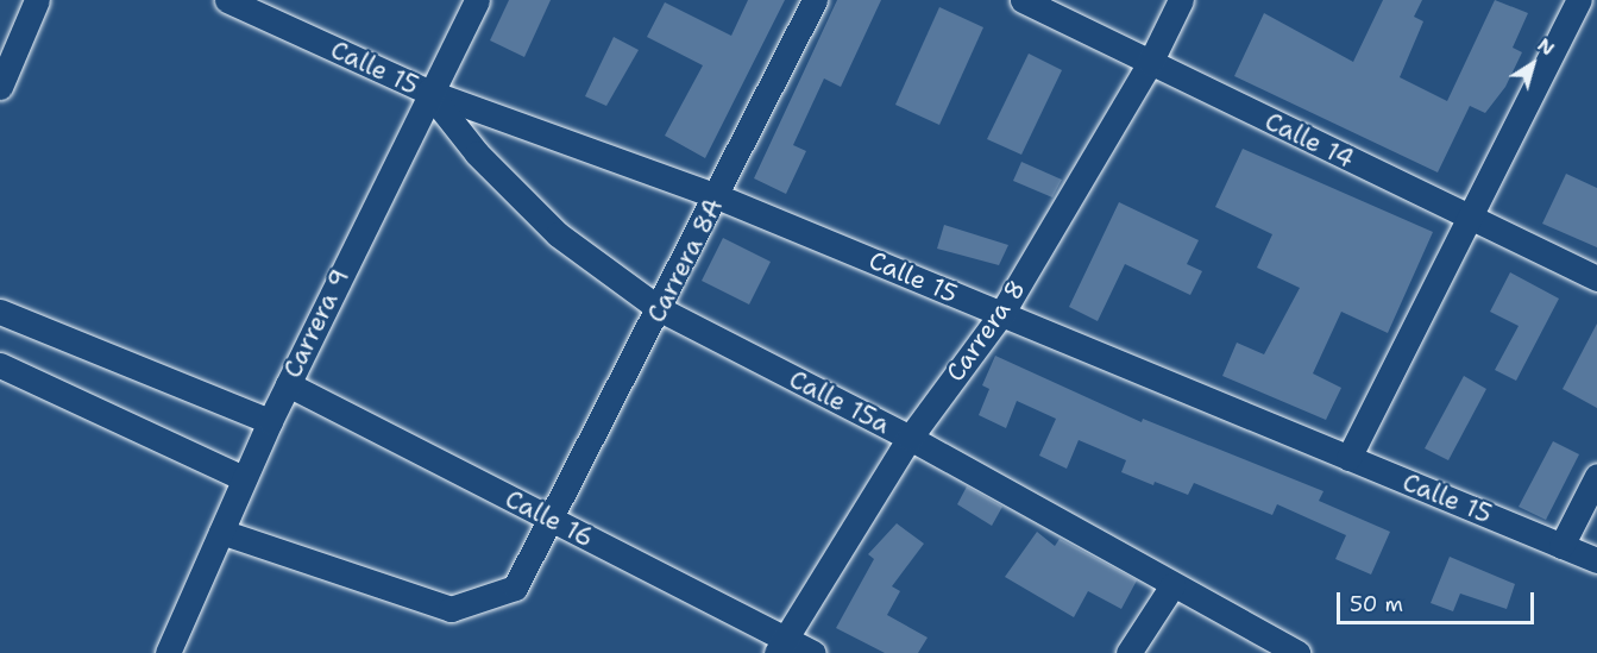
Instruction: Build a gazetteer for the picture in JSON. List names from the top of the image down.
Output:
{
  "streets": {
    "street": [
      "Calle 15",
      "Calle 14",
      "Carrera 8A",
      "Carrera 9",
      "Carrera 8",
      "Calle 15a",
      "Calle 16"
    ]
  },
  "crossings": [
    ["Calle 15", "Carrera 8A"],
    ["Calle 15", "Carrera 9"],
    ["Calle 15", "Carrera 8"],
    ["Calle 15", "Calle 15a"],
    ["Calle 14", "Carrera 8"],
    ["Carrera 8A", "Carrera 9"],
    ["Carrera 8A", "Calle 15a"],
    ["Carrera 8A", "Calle 16"],
    ["Carrera 9", "Calle 15a"],
    ["Carrera 9", "Calle 16"],
    ["Carrera 8", "Calle 15a"],
    ["Carrera 8", "Calle 16"]
  ],
  "scale_bar": "50 m",
  "north": "top right"
}
